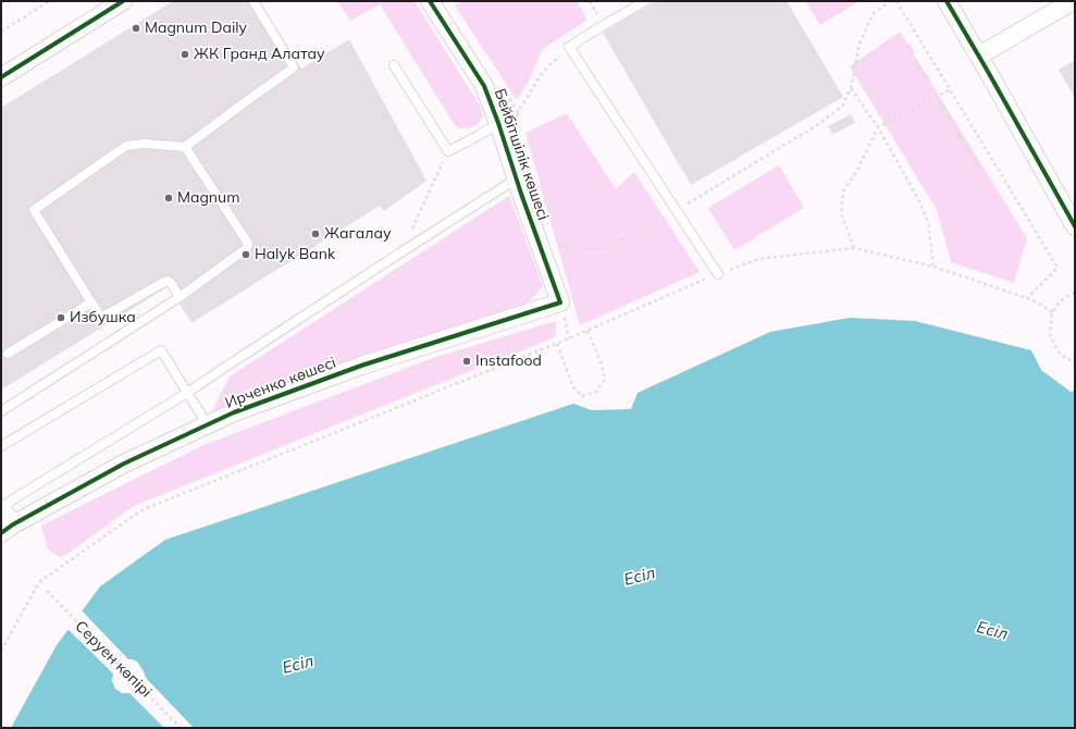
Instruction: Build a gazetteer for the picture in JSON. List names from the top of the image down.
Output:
{
  "streets": {
    "street": ["Бейбітшілік көшесі", "Ирченко көшесі"],
    "path": ["Серуен көпірі"]
  },
  "crossings": [
    ["Бейбітшілік көшесі", "Ирченко көшесі"]
  ],
  "water": ["Есіл"],
  "places": [
    "Magnum Daily",
    "ЖК Гранд Алатау",
    "Magnum",
    "Жагалау",
    "Halyk Bank",
    "Избушка",
    "Instafood"
  ]
}
